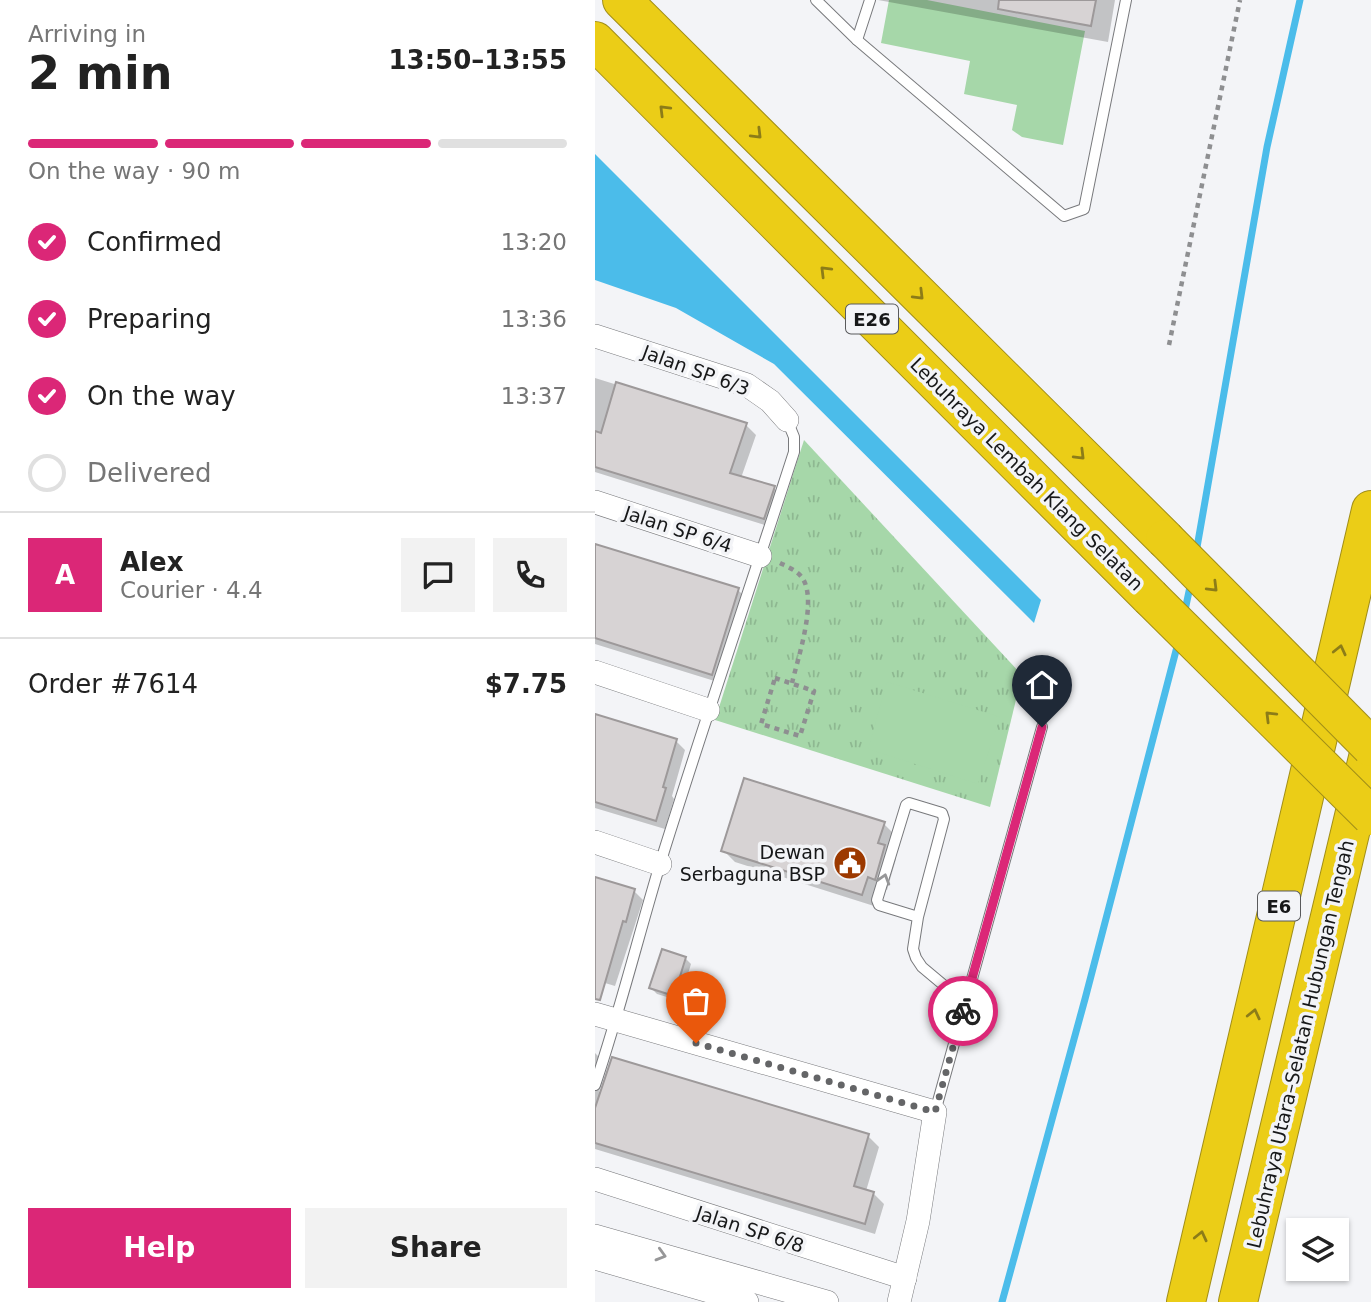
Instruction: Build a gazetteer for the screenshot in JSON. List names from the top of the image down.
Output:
{
  "streets": {
    "highway": [
      "E26",
      "Lebuhraya Lembah Klang Selatan",
      "E6",
      "Lebuhraya Utara–Selatan Hubungan Tengah"
    ],
    "street": ["Jalan SP 6/3", "Jalan SP 6/4", "Jalan SP 6/8"]
  },
  "crossings": [
    ["E26", "Lebuhraya Utara–Selatan Hubungan Tengah"]
  ],
  "places": {
    "public building": ["Dewan Serbaguna BSP"]
  },
  "page": {
    "heading": ["2 min", "Arriving in", "13:50–13:55"],
    "panel": [
      "Alex",
      "Courier · 4.4",
      "Order #7614",
      "$7.75"
    ],
    "bar": "On the way · 90 m",
    "list": [
      ["Confirmed", "13:20"],
      ["Preparing", "13:36"],
      ["On the way", "13:37"],
      "Delivered"
    ],
    "round": "A",
    "buttons": ["Help", "Share"]
  }
}
